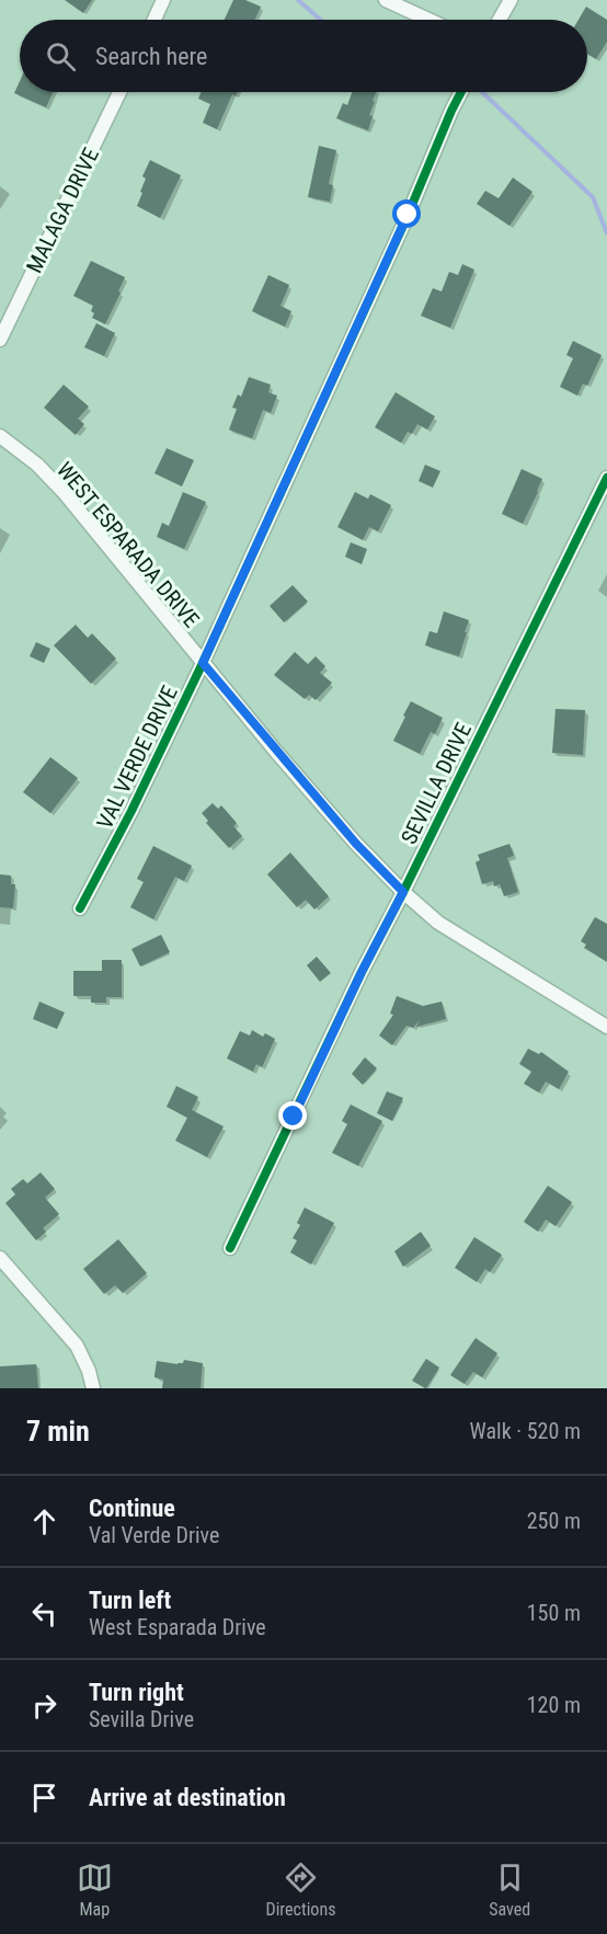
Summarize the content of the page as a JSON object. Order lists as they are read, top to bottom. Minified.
{"streets":{"street":["MALAGA DRIVE","WEST ESPARADA DRIVE","VAL VERDE DRIVE","SEVILLA DRIVE"]},"crossings":[["WEST ESPARADA DRIVE","VAL VERDE DRIVE"],["WEST ESPARADA DRIVE","SEVILLA DRIVE"]],"page":{"search":"Search here","heading":["7 min","Walk · 520 m"],"list":[["Continue","Val Verde Drive","250 m"],["Turn left","West Esparada Drive","150 m"],["Turn right","Sevilla Drive","120 m"],"Arrive at destination"],"nav":["Map","Directions","Saved"]}}
